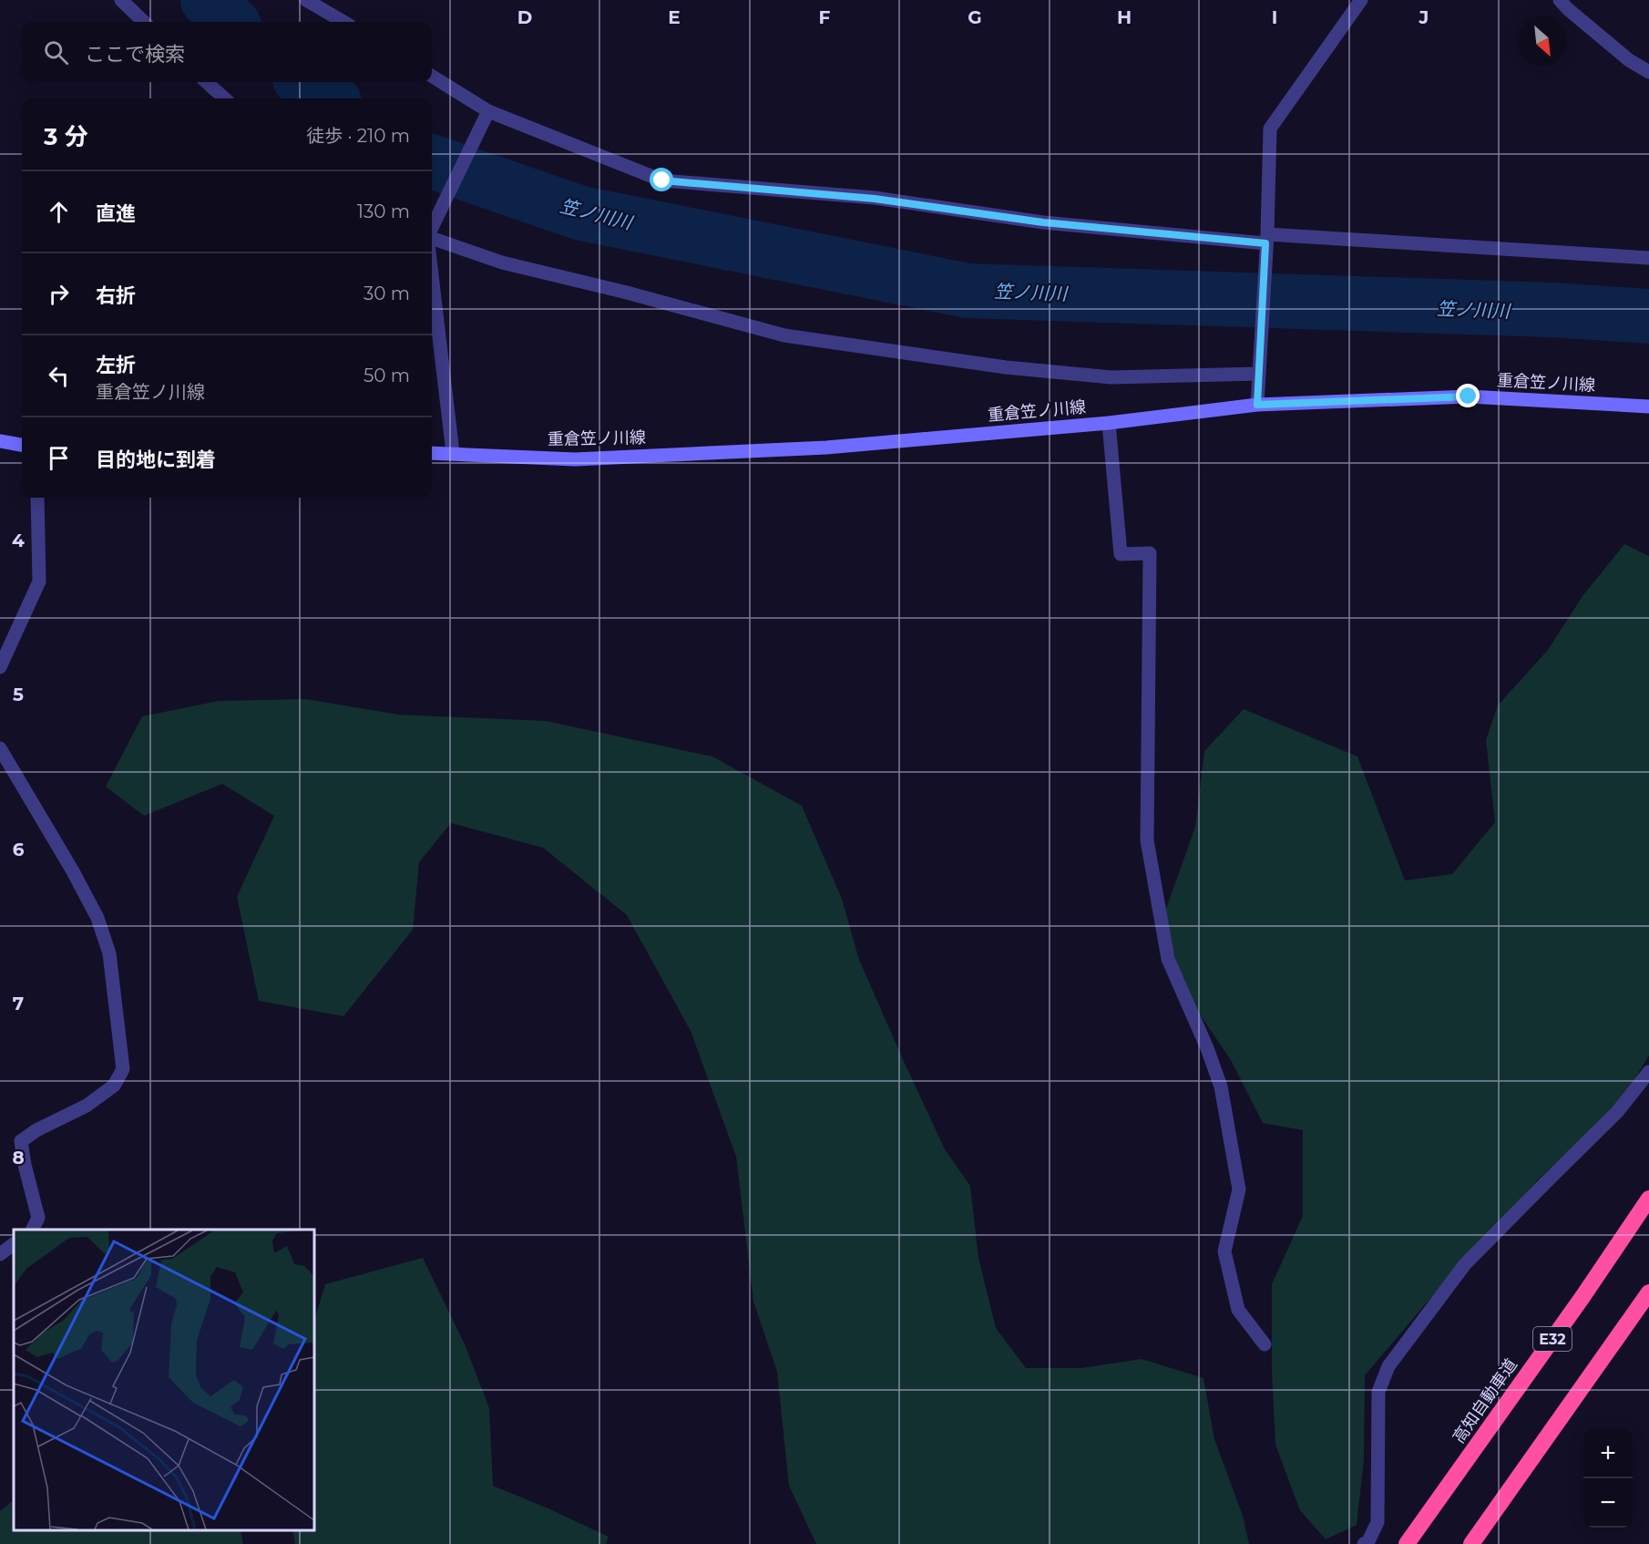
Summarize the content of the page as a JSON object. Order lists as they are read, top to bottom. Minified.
{"streets":{"highway":["E32","高知自動車道"],"main road":["重倉笠ノ川線"]},"water":["笠ノ川川"],"north":"bottom right","page":{"search":"ここで検索","heading":["3 分","徒歩 · 210 m"],"list":[["直進","130 m"],["右折","30 m"],["左折","重倉笠ノ川線","50 m"],"目的地に到着"],"map_buttons":["+","−"]},"grid":{"columns":["D","E","F","G","H","I","J"],"rows":["4","5","6","7","8"]}}
